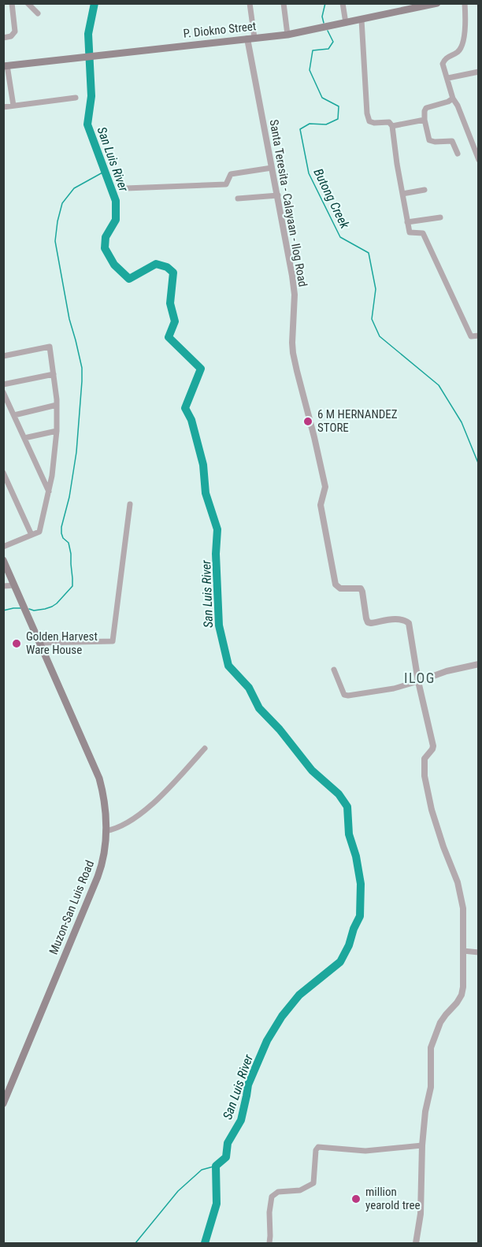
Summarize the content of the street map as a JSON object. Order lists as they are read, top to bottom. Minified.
{"streets":{"main road":["P. Diokno Street","Muzon-San Luis Road"],"street":["Santa Teresita - Calayaan - Ilog Road"]},"crossings":[["P. Diokno Street","Santa Teresita - Calayaan - Ilog Road"]],"districts":["ILOG"],"water":["San Luis River","Butong Creek"],"places":["6 M HERNANDEZ STORE","Golden Harvest Ware House","million yearold tree"]}
